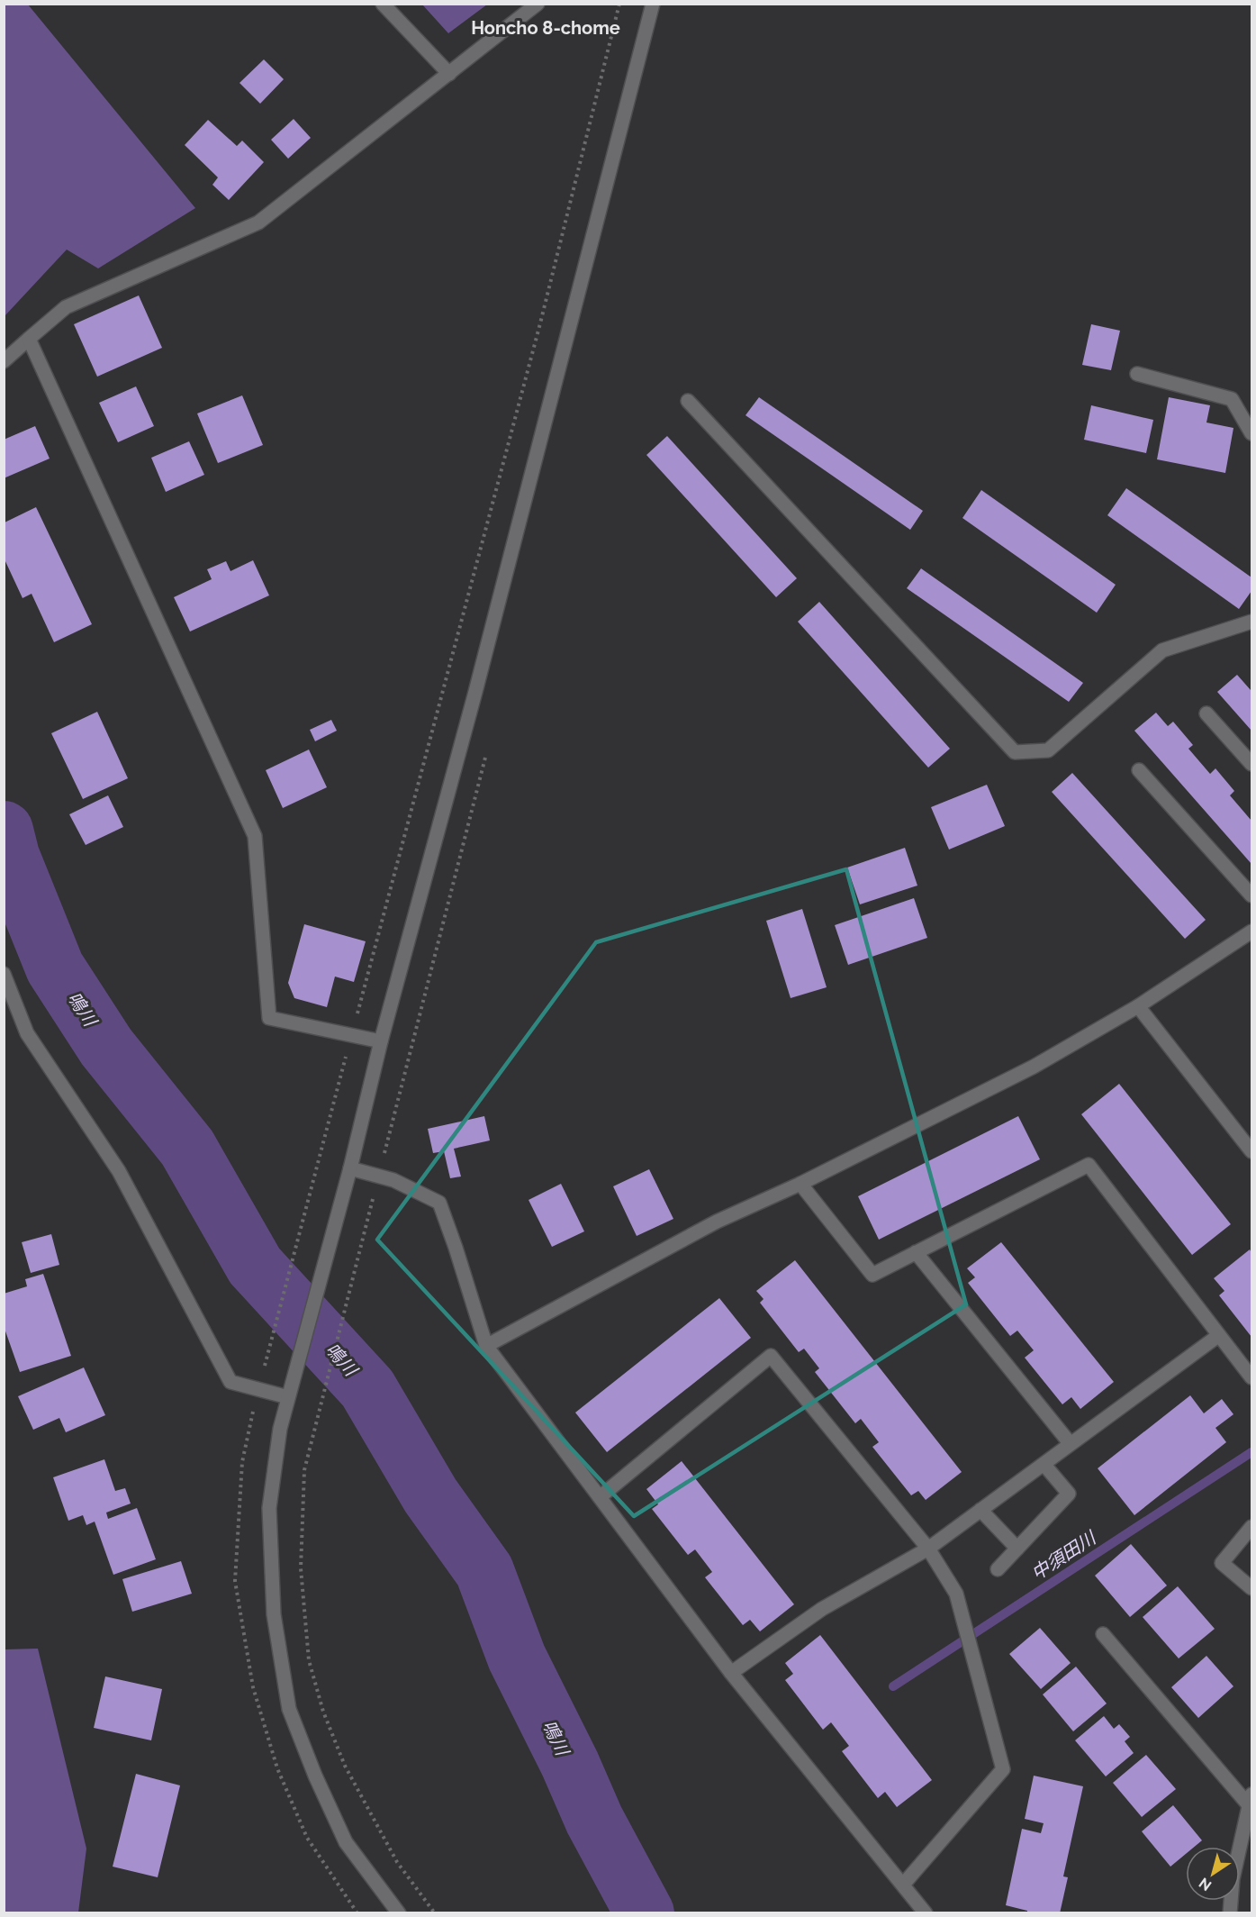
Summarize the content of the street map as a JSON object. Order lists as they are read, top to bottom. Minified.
{"districts":["Honcho 8-chome"],"water":["鳴川","中須田川"],"north":"bottom left"}
